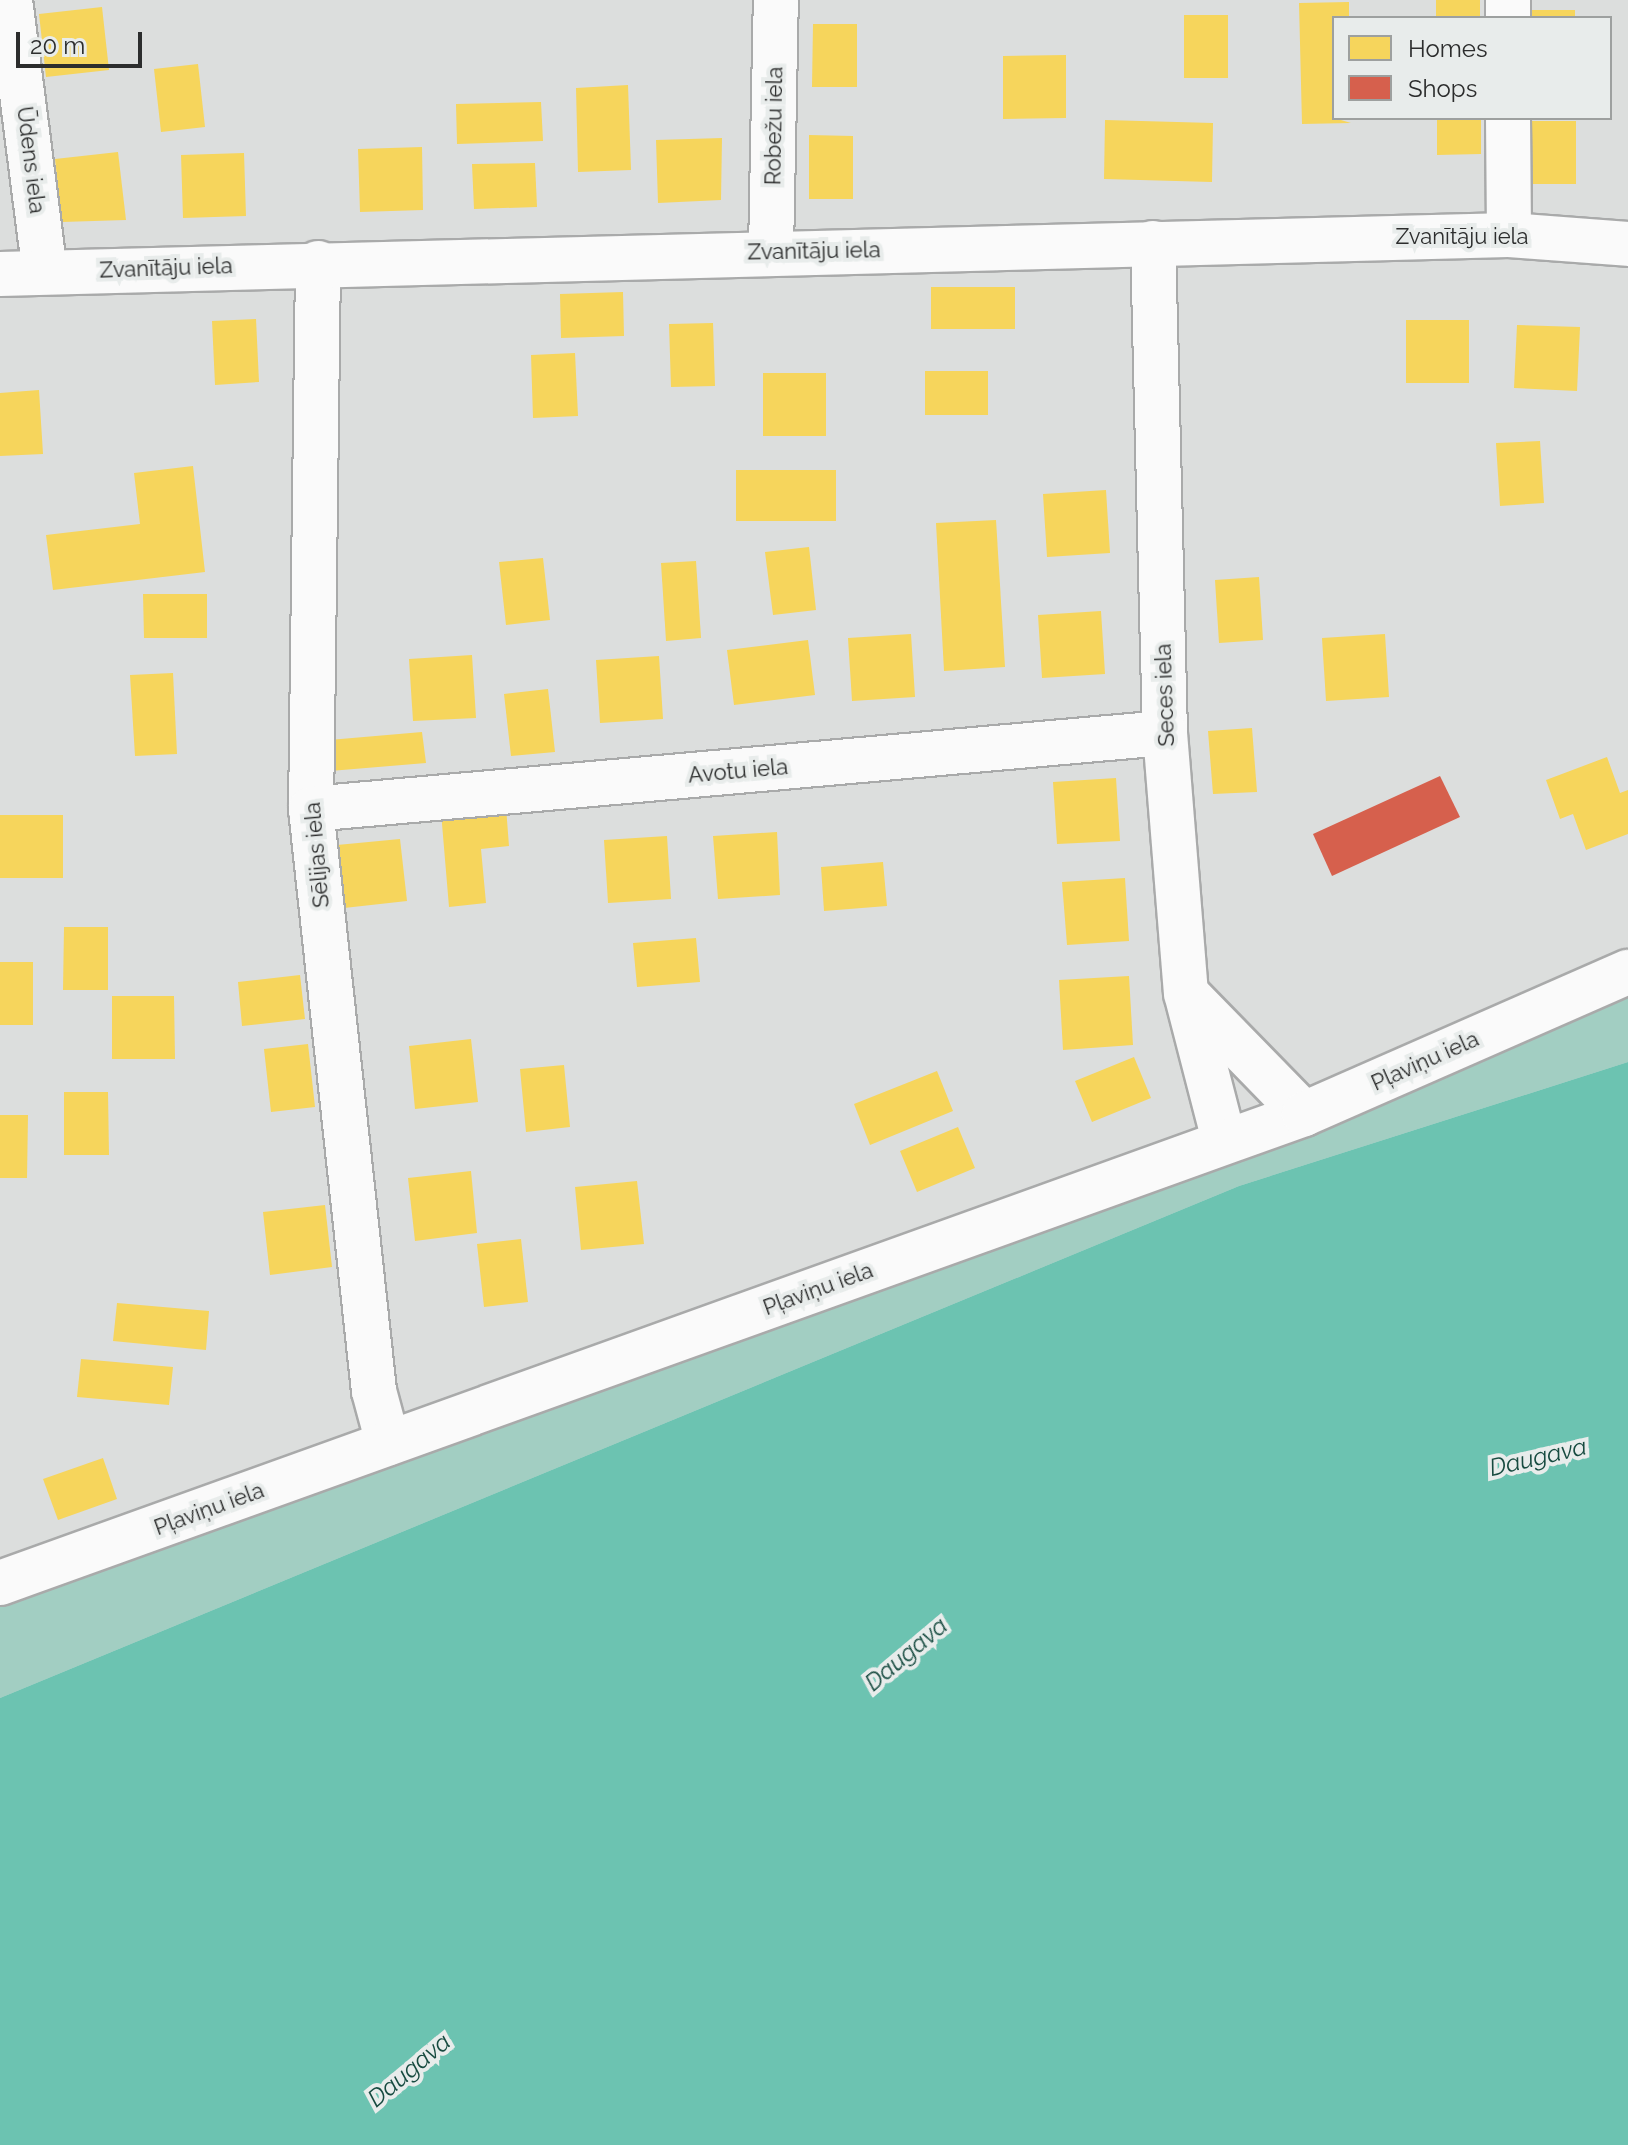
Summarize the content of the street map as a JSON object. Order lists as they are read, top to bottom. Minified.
{"streets":{"street":["Robežu iela","Ūdens iela","Zvanītāju iela","Seces iela","Avotu iela","Sēlijas iela","Pļaviņu iela"]},"crossings":[["Robežu iela","Zvanītāju iela"],["Ūdens iela","Zvanītāju iela"],["Zvanītāju iela","Seces iela"],["Zvanītāju iela","Sēlijas iela"],["Seces iela","Avotu iela"],["Seces iela","Pļaviņu iela"],["Avotu iela","Sēlijas iela"],["Sēlijas iela","Pļaviņu iela"]],"water":["Daugava"],"legend":["Homes","Shops"],"scale_bar":"20 m"}
